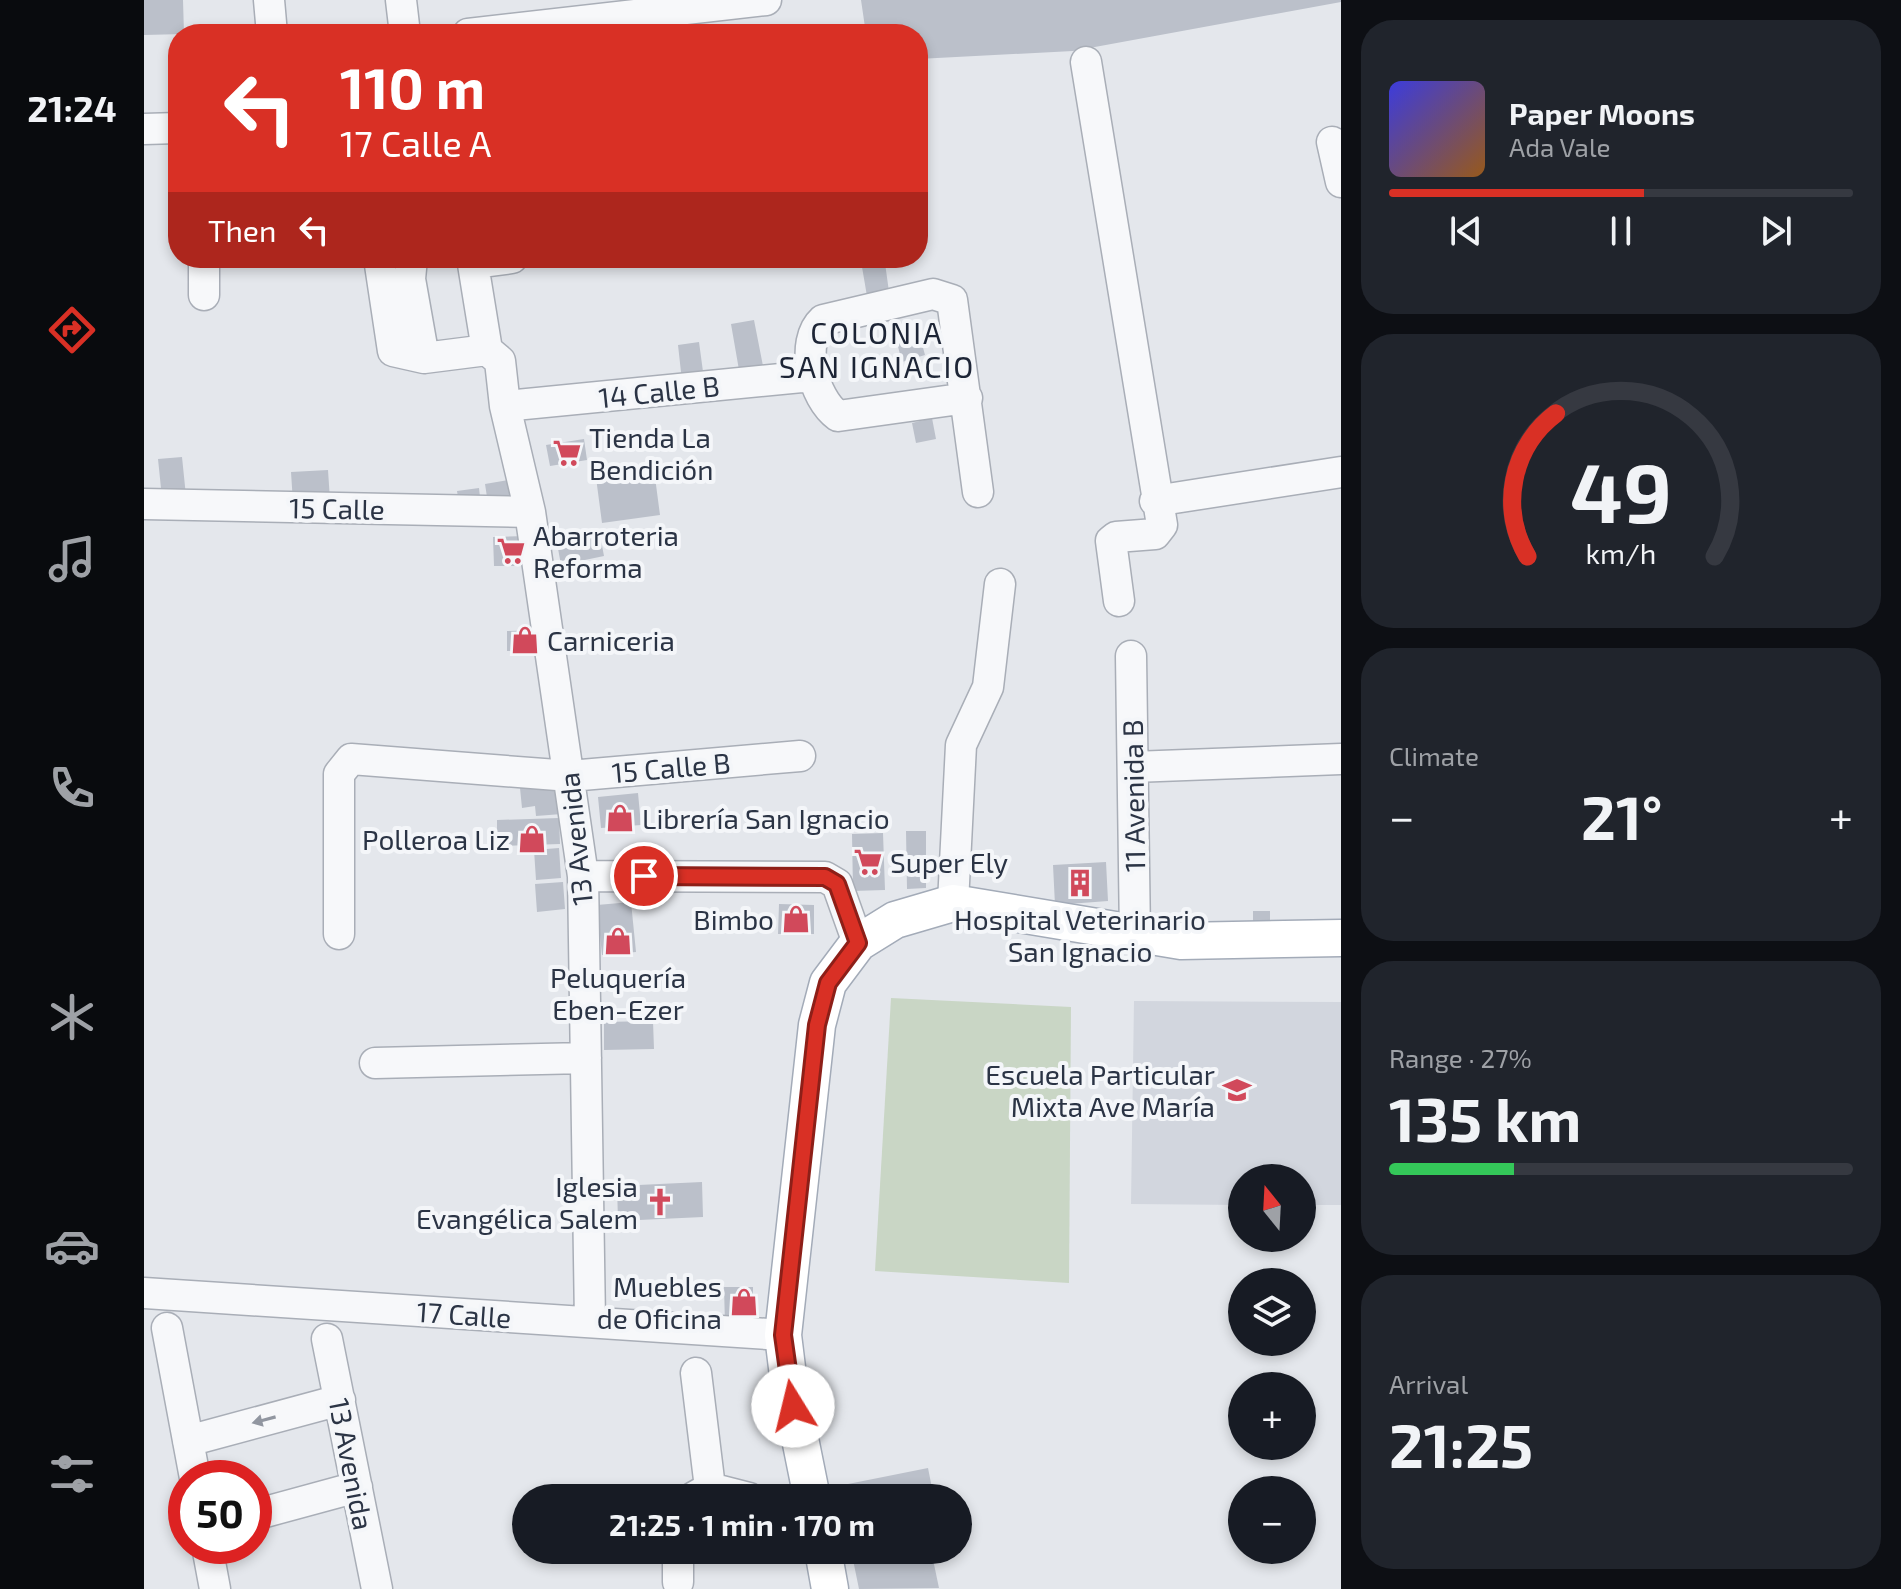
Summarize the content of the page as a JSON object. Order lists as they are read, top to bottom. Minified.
{"streets":{"street":["14 Calle B","15 Calle","15 Calle B","11 Avenida B","13 Avenida","17 Calle"]},"crossings":[["14 Calle B","13 Avenida"],["15 Calle","13 Avenida"],["15 Calle B","13 Avenida"],["13 Avenida","17 Calle"]],"districts":["COLONIA SAN IGNACIO"],"places":{"supermarket":["Tienda La Bendición","Abarroteria Reforma","Super Ely"],"shop":["Carniceria","Librería San Ignacio","Polleroa Liz","Bimbo","Peluquería Eben-Ezer","Muebles de Oficina"],"building":["Hospital Veterinario San Ignacio"],"school or university":["Escuela Particular Mixta Ave María"],"church":["Iglesia Evangélica Salem"]},"north":"top","page":{"tabs":"21:24","turn":["110 m","17 Calle A"],"song":["Paper Moons","Ada Vale"],"then":"Then","tile":["Climate",["Range · 27%","135 km"],["Arrival","21:25"]],"heat":["−","21°","+"],"map_buttons":["+","−"],"limit":"50","trip":"21:25 · 1 min · 170 m","gauge":["49","km/h"]}}
